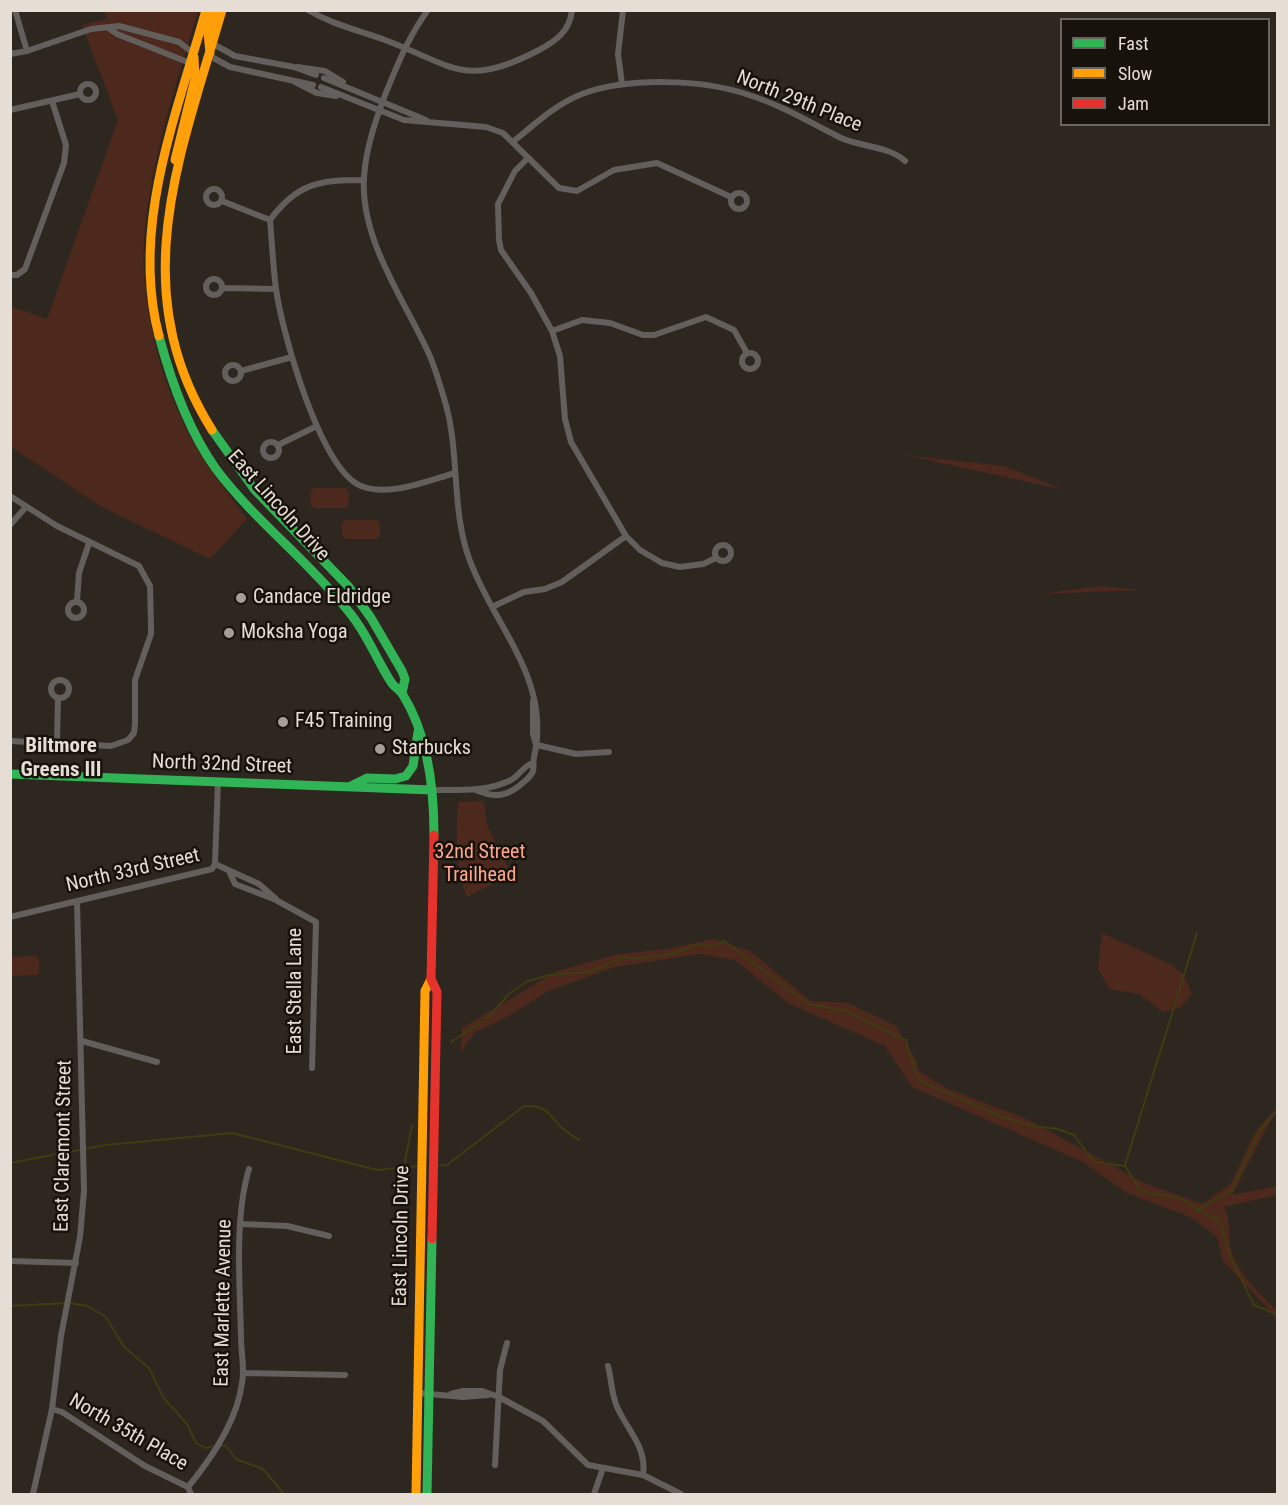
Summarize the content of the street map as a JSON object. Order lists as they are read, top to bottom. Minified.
{"streets":{"main road":["East Lincoln Drive","North 32nd Street"],"street":["North 29th Place","North 33rd Street","East Stella Lane","East Claremont Street","East Marlette Avenue","North 35th Place"]},"crossings":[["East Lincoln Drive","North 32nd Street"],["North 32nd Street","North 33rd Street"],["North 33rd Street","East Stella Lane"],["North 33rd Street","East Claremont Street"],["East Claremont Street","North 35th Place"],["East Marlette Avenue","North 35th Place"]],"districts":["Biltmore Greens III"],"parks":["32nd Street Trailhead"],"places":["Candace Eldridge","Moksha Yoga","F45 Training","Starbucks"],"legend":["Fast","Slow","Jam"]}
